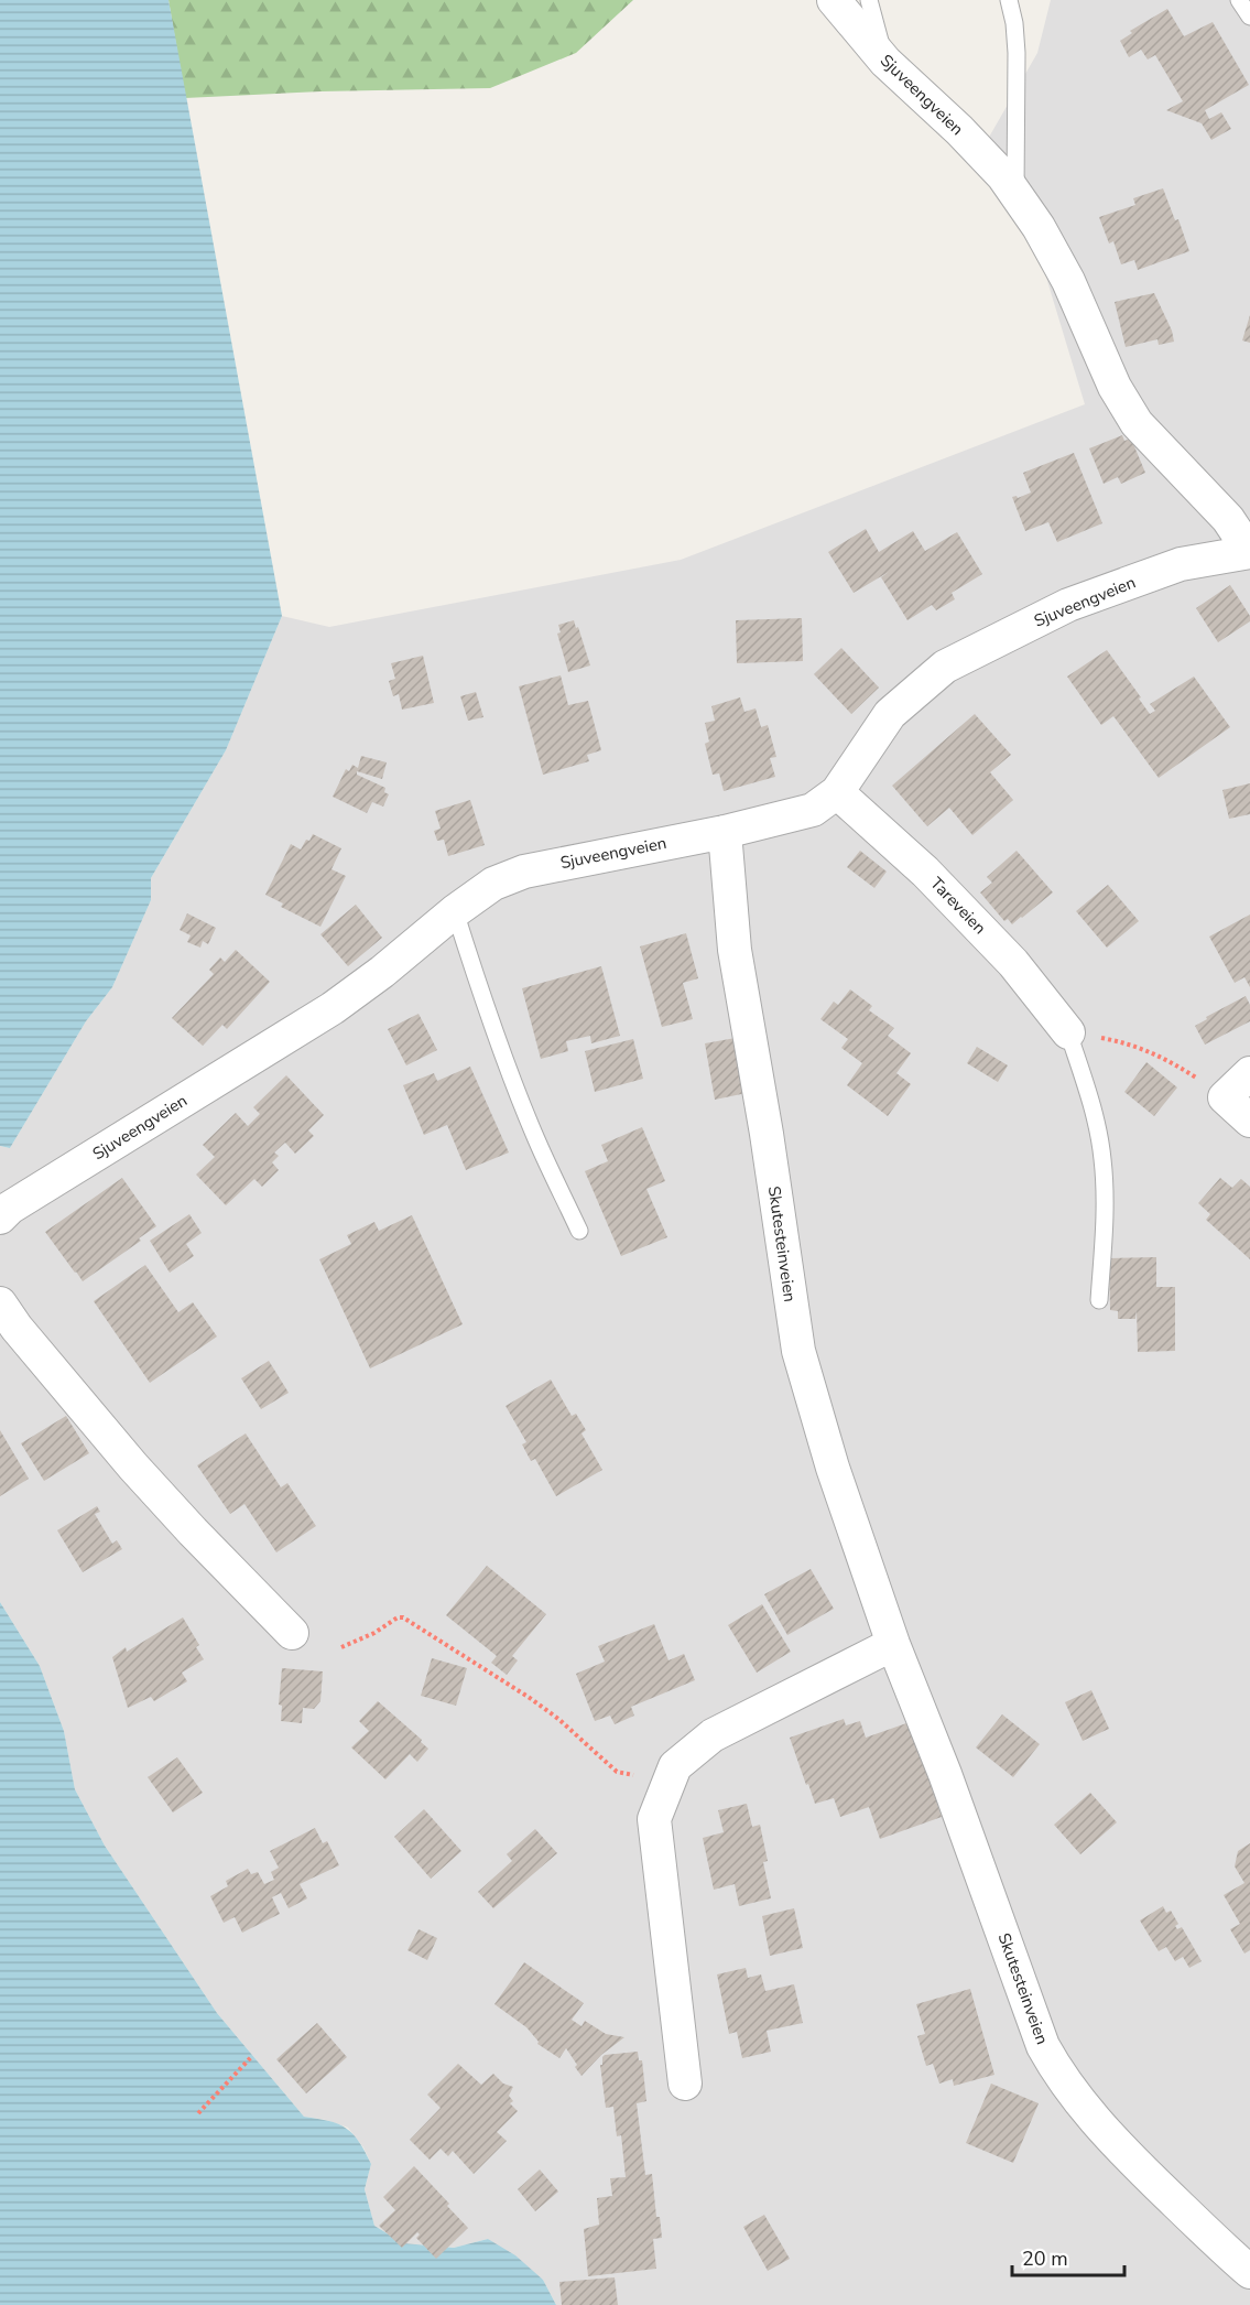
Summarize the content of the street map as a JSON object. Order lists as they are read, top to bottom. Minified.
{"streets":{"street":["Sjuveengveien","Tareveien","Skutesteinveien"]},"crossings":[["Sjuveengveien","Tareveien"],["Sjuveengveien","Skutesteinveien"]],"scale_bar":"20 m"}
